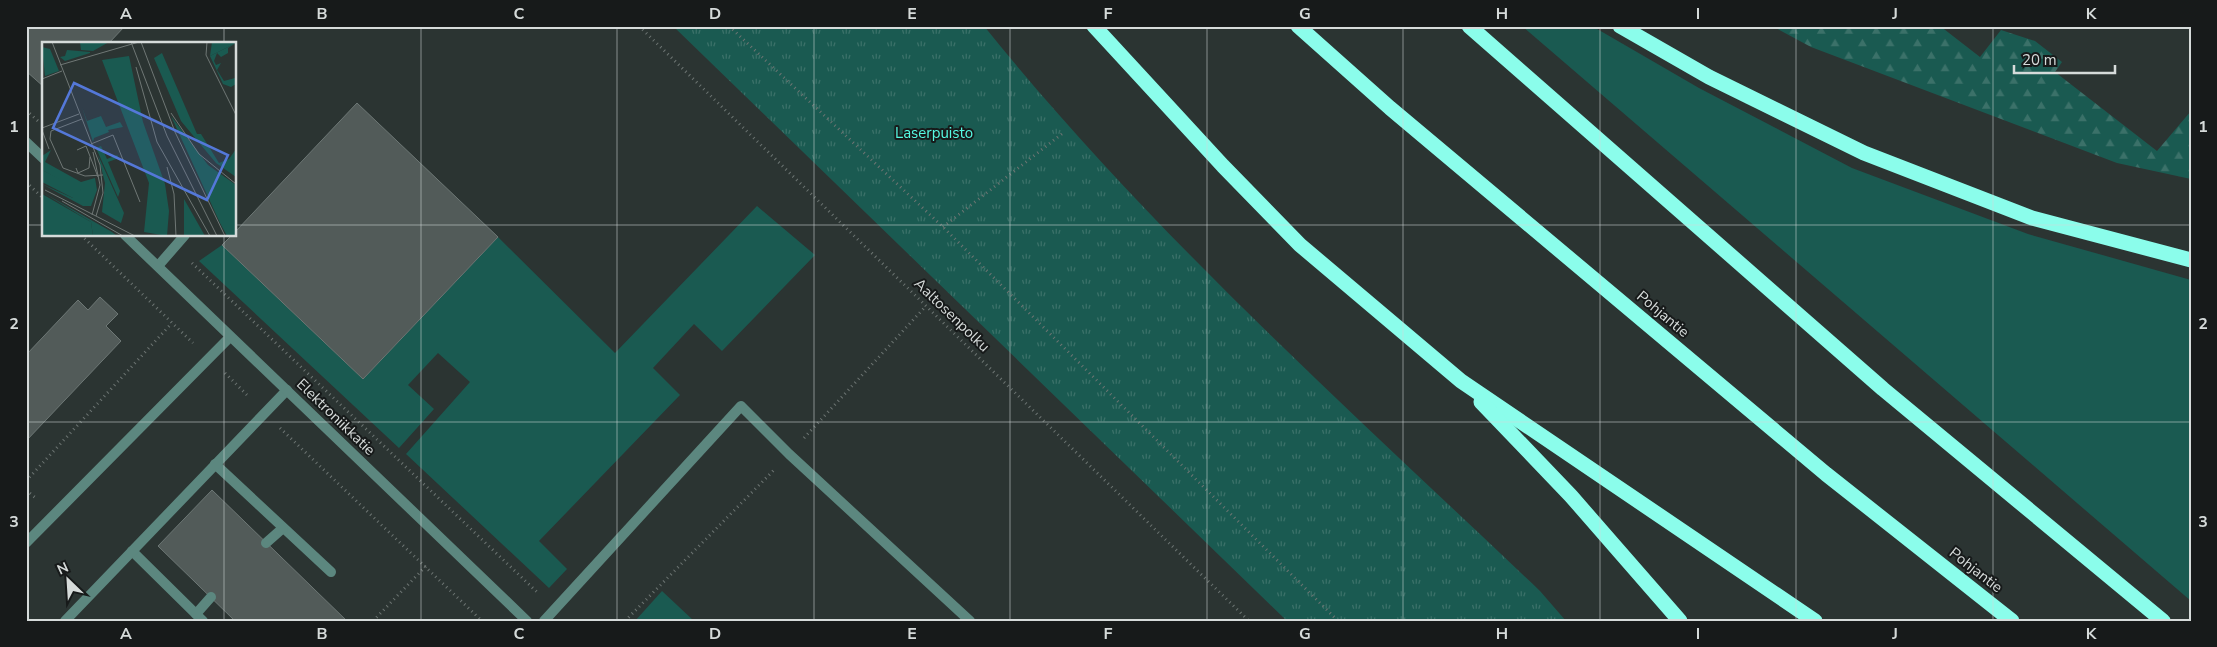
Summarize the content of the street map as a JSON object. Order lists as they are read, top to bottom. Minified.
{"streets":{"highway":["Pohjantie"],"street":["Elektroniikkatie"],"path":["Aaltosenpolku"]},"parks":["Laserpuisto"],"scale_bar":"20 m","north":"top left","grid":{"columns":["A","B","C","D","E","F","G","H","I","J","K"],"rows":["1","2","3"]}}
